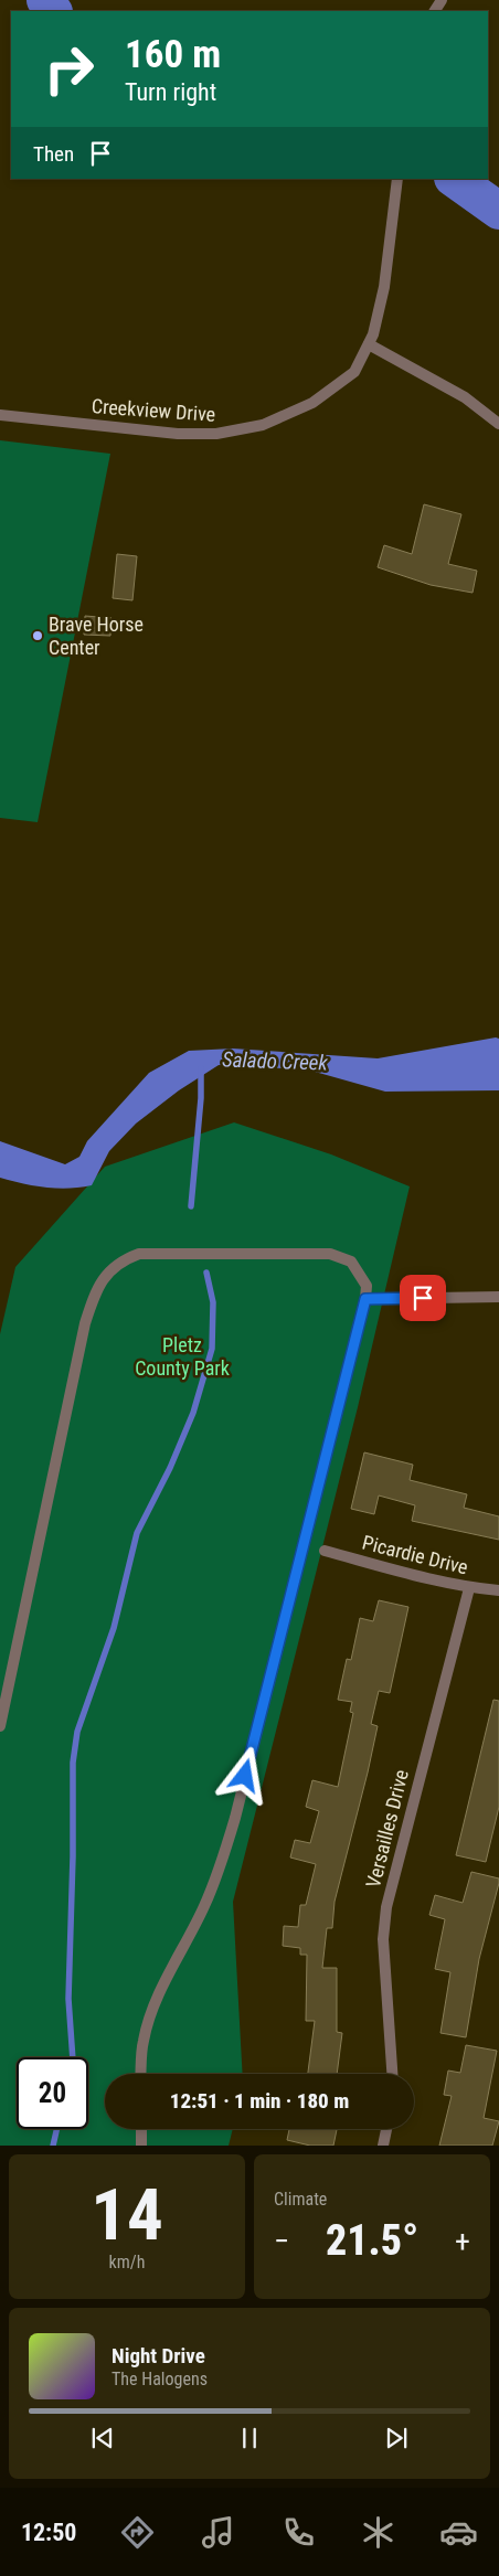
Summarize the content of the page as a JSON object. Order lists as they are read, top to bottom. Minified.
{"streets":{"street":["Creekview Drive","Picardie Drive","Versailles Drive"]},"crossings":[["Picardie Drive","Versailles Drive"]],"water":["Salado Creek"],"parks":["Pletz County Park"],"places":["Brave Horse Center"],"page":{"turn":["160 m","Turn right"],"then":"Then","limit":"20","trip":"12:51 · 1 min · 180 m","tile":[["14","km/h"],"Climate"],"heat":["−","21.5°","+"],"song":["Night Drive","The Halogens"],"tabs":"12:50"}}
